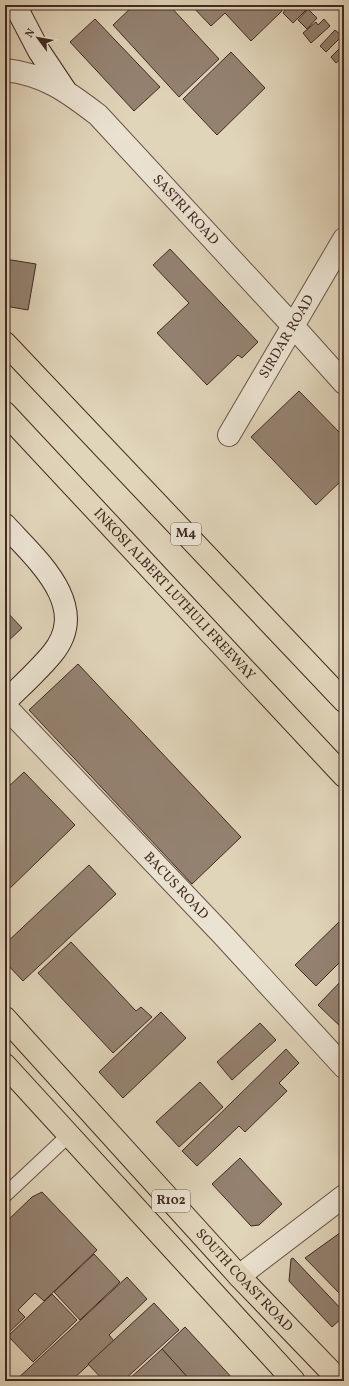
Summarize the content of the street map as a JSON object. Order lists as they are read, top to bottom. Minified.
{"streets":{"highway":["M4","INKOSI ALBERT LUTHULI FREEWAY","R102","SOUTH COAST ROAD"],"street":["SASTRI ROAD","SIRDAR ROAD","BACUS ROAD"]},"crossings":[["SASTRI ROAD","SIRDAR ROAD"]],"north":"top left"}
